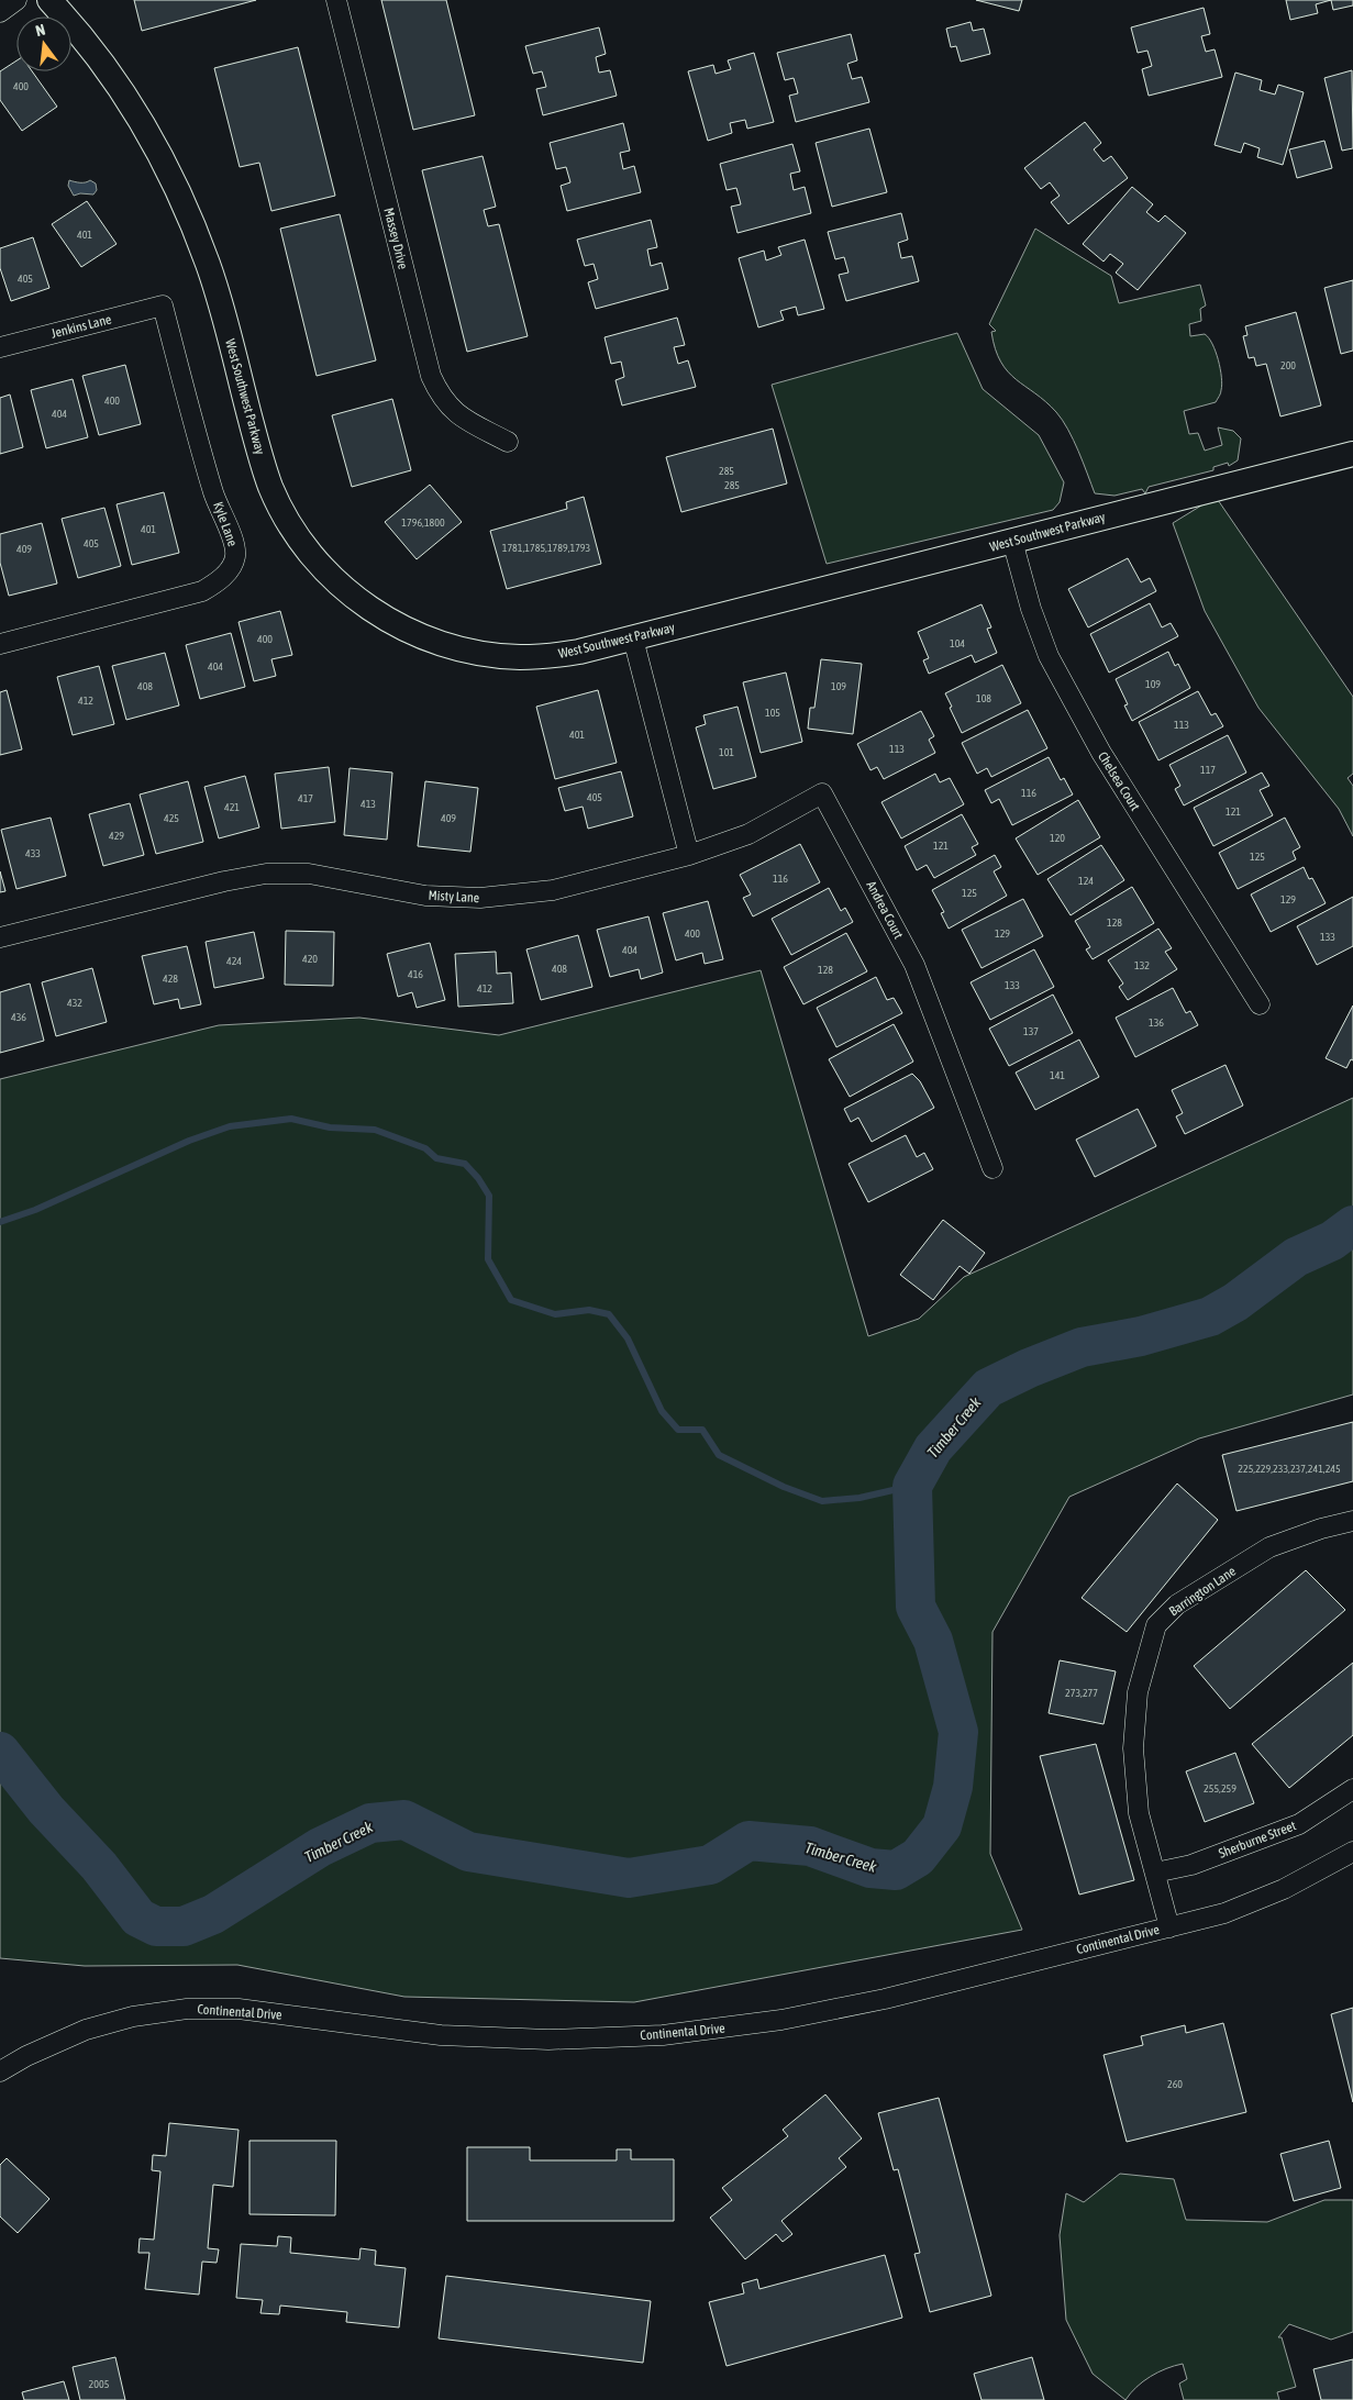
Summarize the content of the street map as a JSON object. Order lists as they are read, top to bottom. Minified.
{"streets":{"street":["Massey Drive","Jenkins Lane","West Southwest Parkway","Kyle Lane","Chelsea Court","Misty Lane","Andrea Court","Barrington Lane","Sherburne Street","Continental Drive"]},"crossings":[["Jenkins Lane","Kyle Lane"],["West Southwest Parkway","Chelsea Court"],["Misty Lane","Andrea Court"],["Barrington Lane","Sherburne Street"],["Barrington Lane","Continental Drive"]],"water":["Timber Creek"],"house_numbers":["400","401","405","200","400","404","285","285","1796,1800","401","405","1781,1785,1789,1793","409","400","104","404","109","408","109","108","412","105","113","401","113","101","117","116","405","417","413","421","121","425","409","429","120","121","433","125","116","124","125","129","128","400","129","133","404","420","424","132","408","128","416","428","133","412","432","436","136","137","141","225,229,233,237,241,245","273,277","255,259","260","2005"],"north":"top"}
